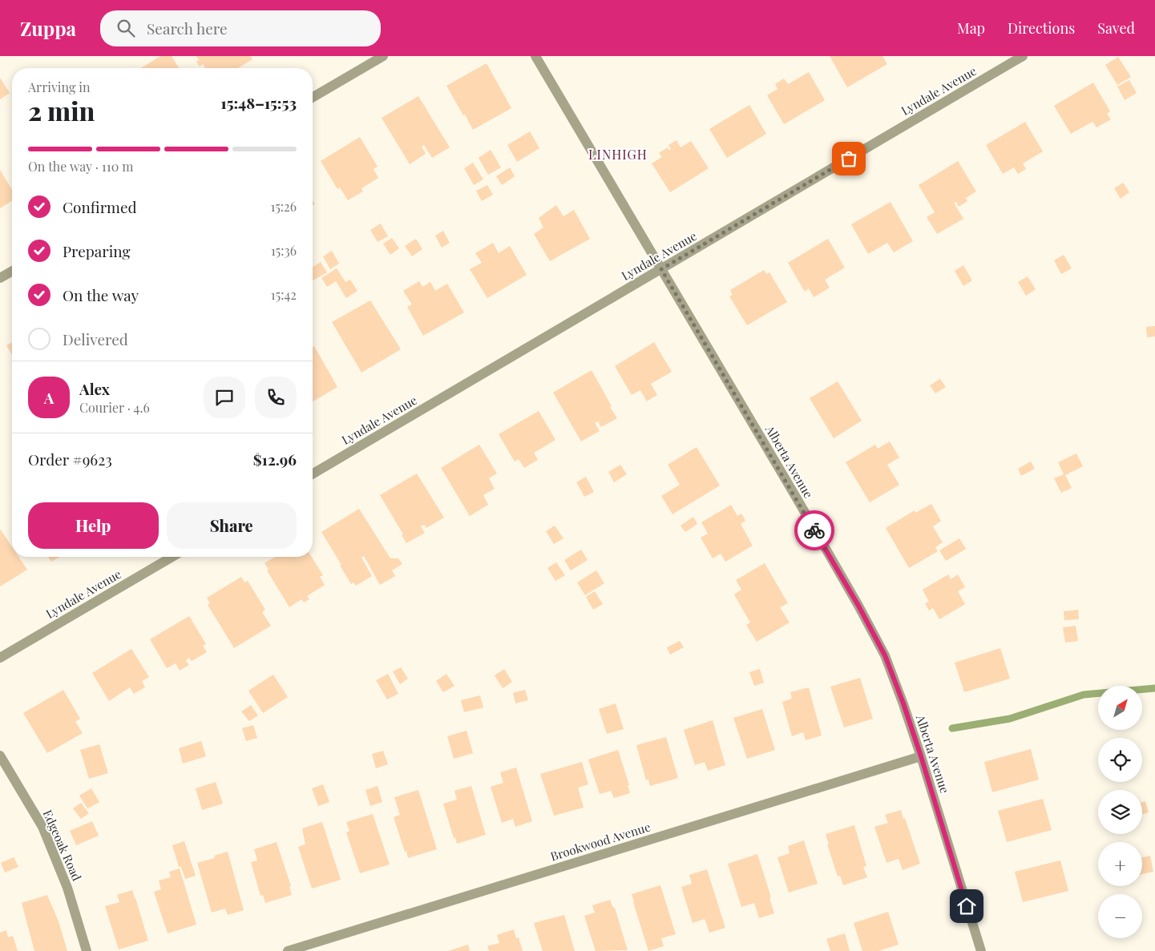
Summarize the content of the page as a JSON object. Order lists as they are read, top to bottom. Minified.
{"streets":{"street":["Lyndale Avenue","Alberta Avenue","Brookwood Avenue","Edgeoak Road"]},"crossings":[["Lyndale Avenue","Alberta Avenue"],["Alberta Avenue","Brookwood Avenue"]],"districts":["LINHIGH"],"north":"top right","page":{"header":"Zuppa","search":"Search here","nav":["Map","Directions","Saved"],"heading":["2 min","Arriving in","15:48–15:53"],"panel":["Alex","Courier · 4.6","Order #9623","$12.96"],"bar":"On the way · 110 m","list":[["Confirmed","15:26"],["Preparing","15:36"],["On the way","15:42"],"Delivered"],"round":"A","buttons":["Help","Share"],"map_buttons":["+","−"]}}
